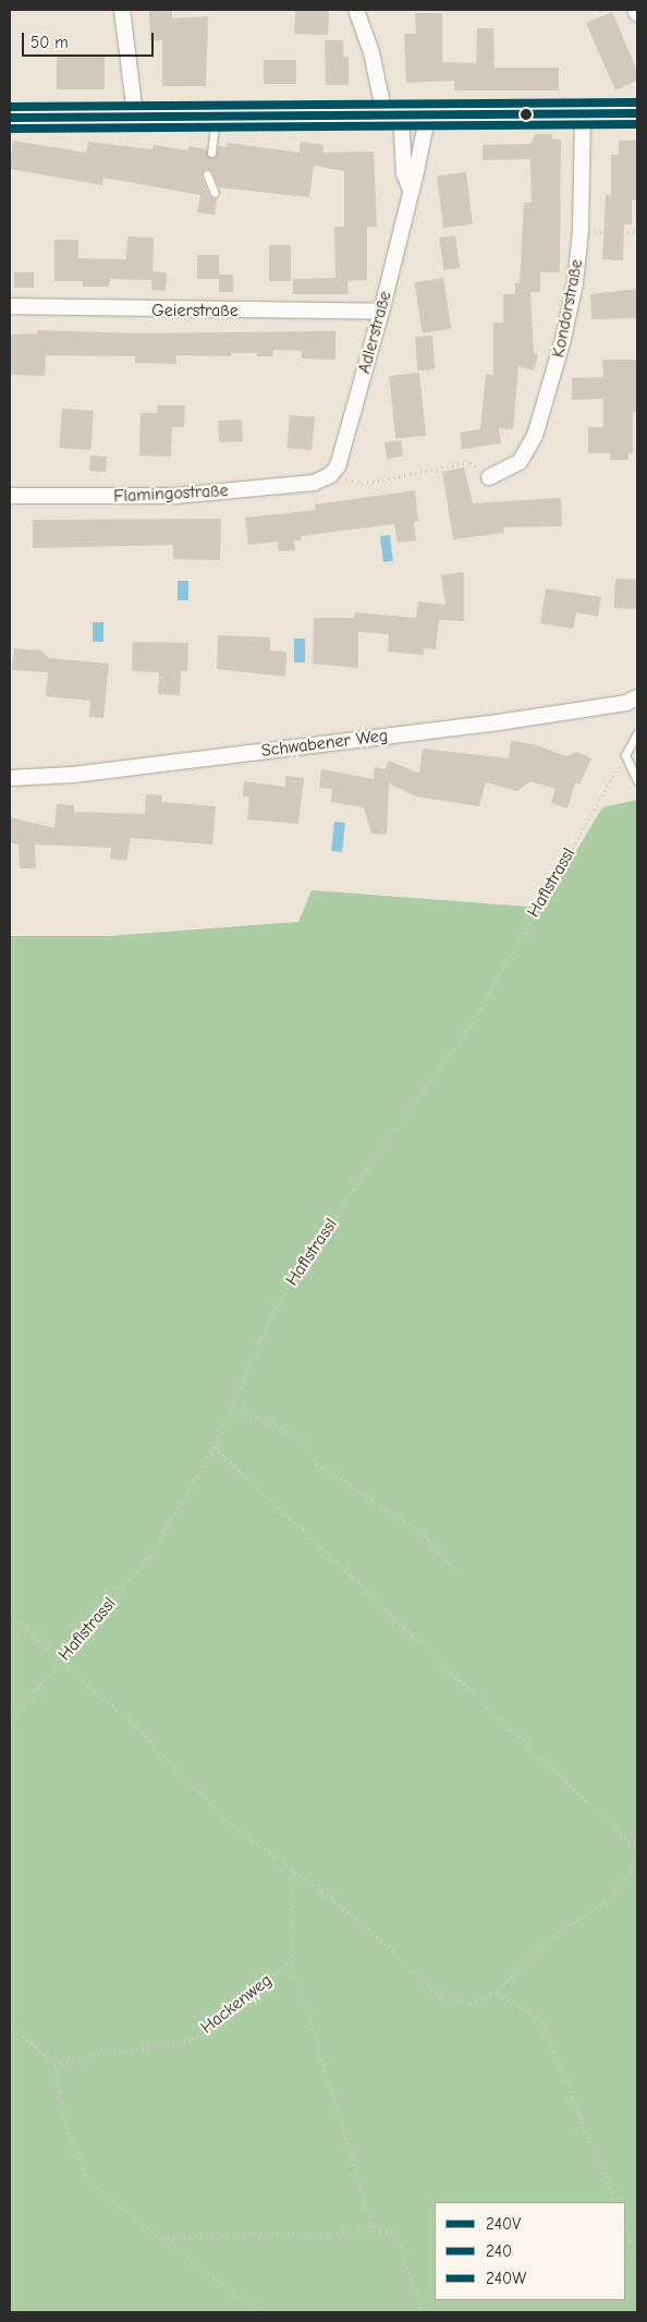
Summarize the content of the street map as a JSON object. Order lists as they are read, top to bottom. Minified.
{"streets":{"street":["Kondorstraße","Geierstraße","Adlerstraße","Flamingostraße","Schwabener Weg"],"path":["Haflstrassl","Hackenweg"]},"crossings":[["Geierstraße","Adlerstraße"],["Adlerstraße","Flamingostraße"]],"lines":["transit line 240W","transit line 240V","transit line 240"],"legend":["240V","240","240W"],"scale_bar":"50 m"}
